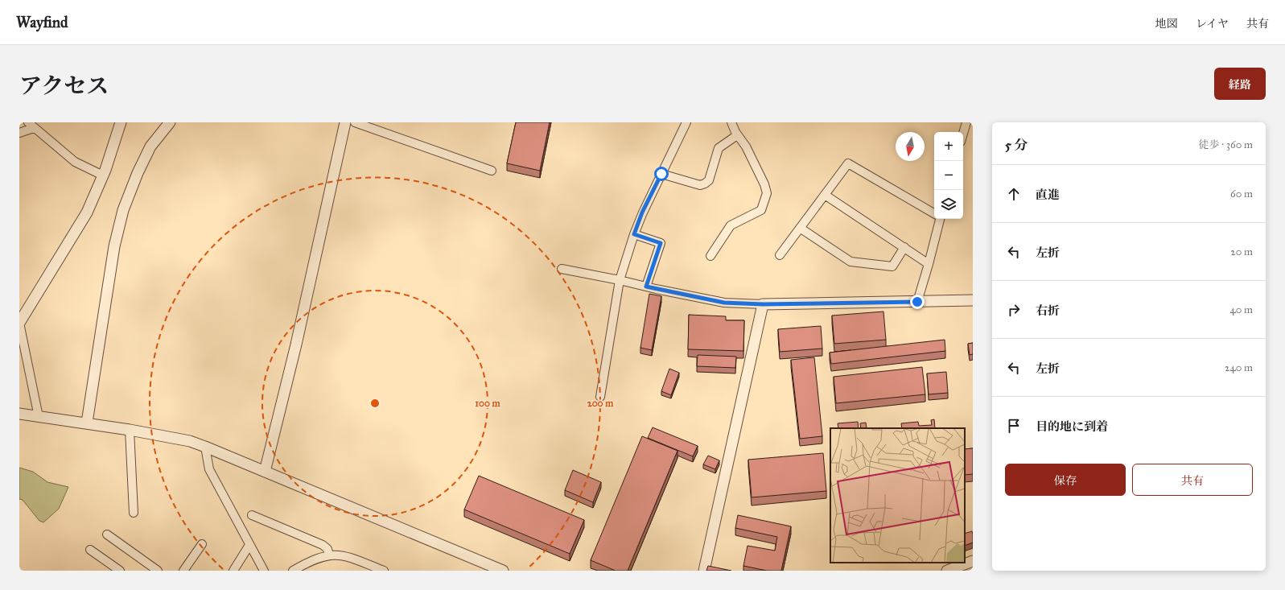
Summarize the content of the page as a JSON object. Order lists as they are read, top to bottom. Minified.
{"north":"bottom","page":{"header":"Wayfind","nav":["地図","レイヤ","共有"],"title":"アクセス","buttons":["経路",["保存","共有"]],"heading":["5 分","徒歩 · 360 m"],"map_buttons":["+","−"],"list":[["直進","60 m"],["左折","20 m"],["右折","40 m"],["左折","240 m"],"目的地に到着"]},"rings":["100 m","200 m"]}
